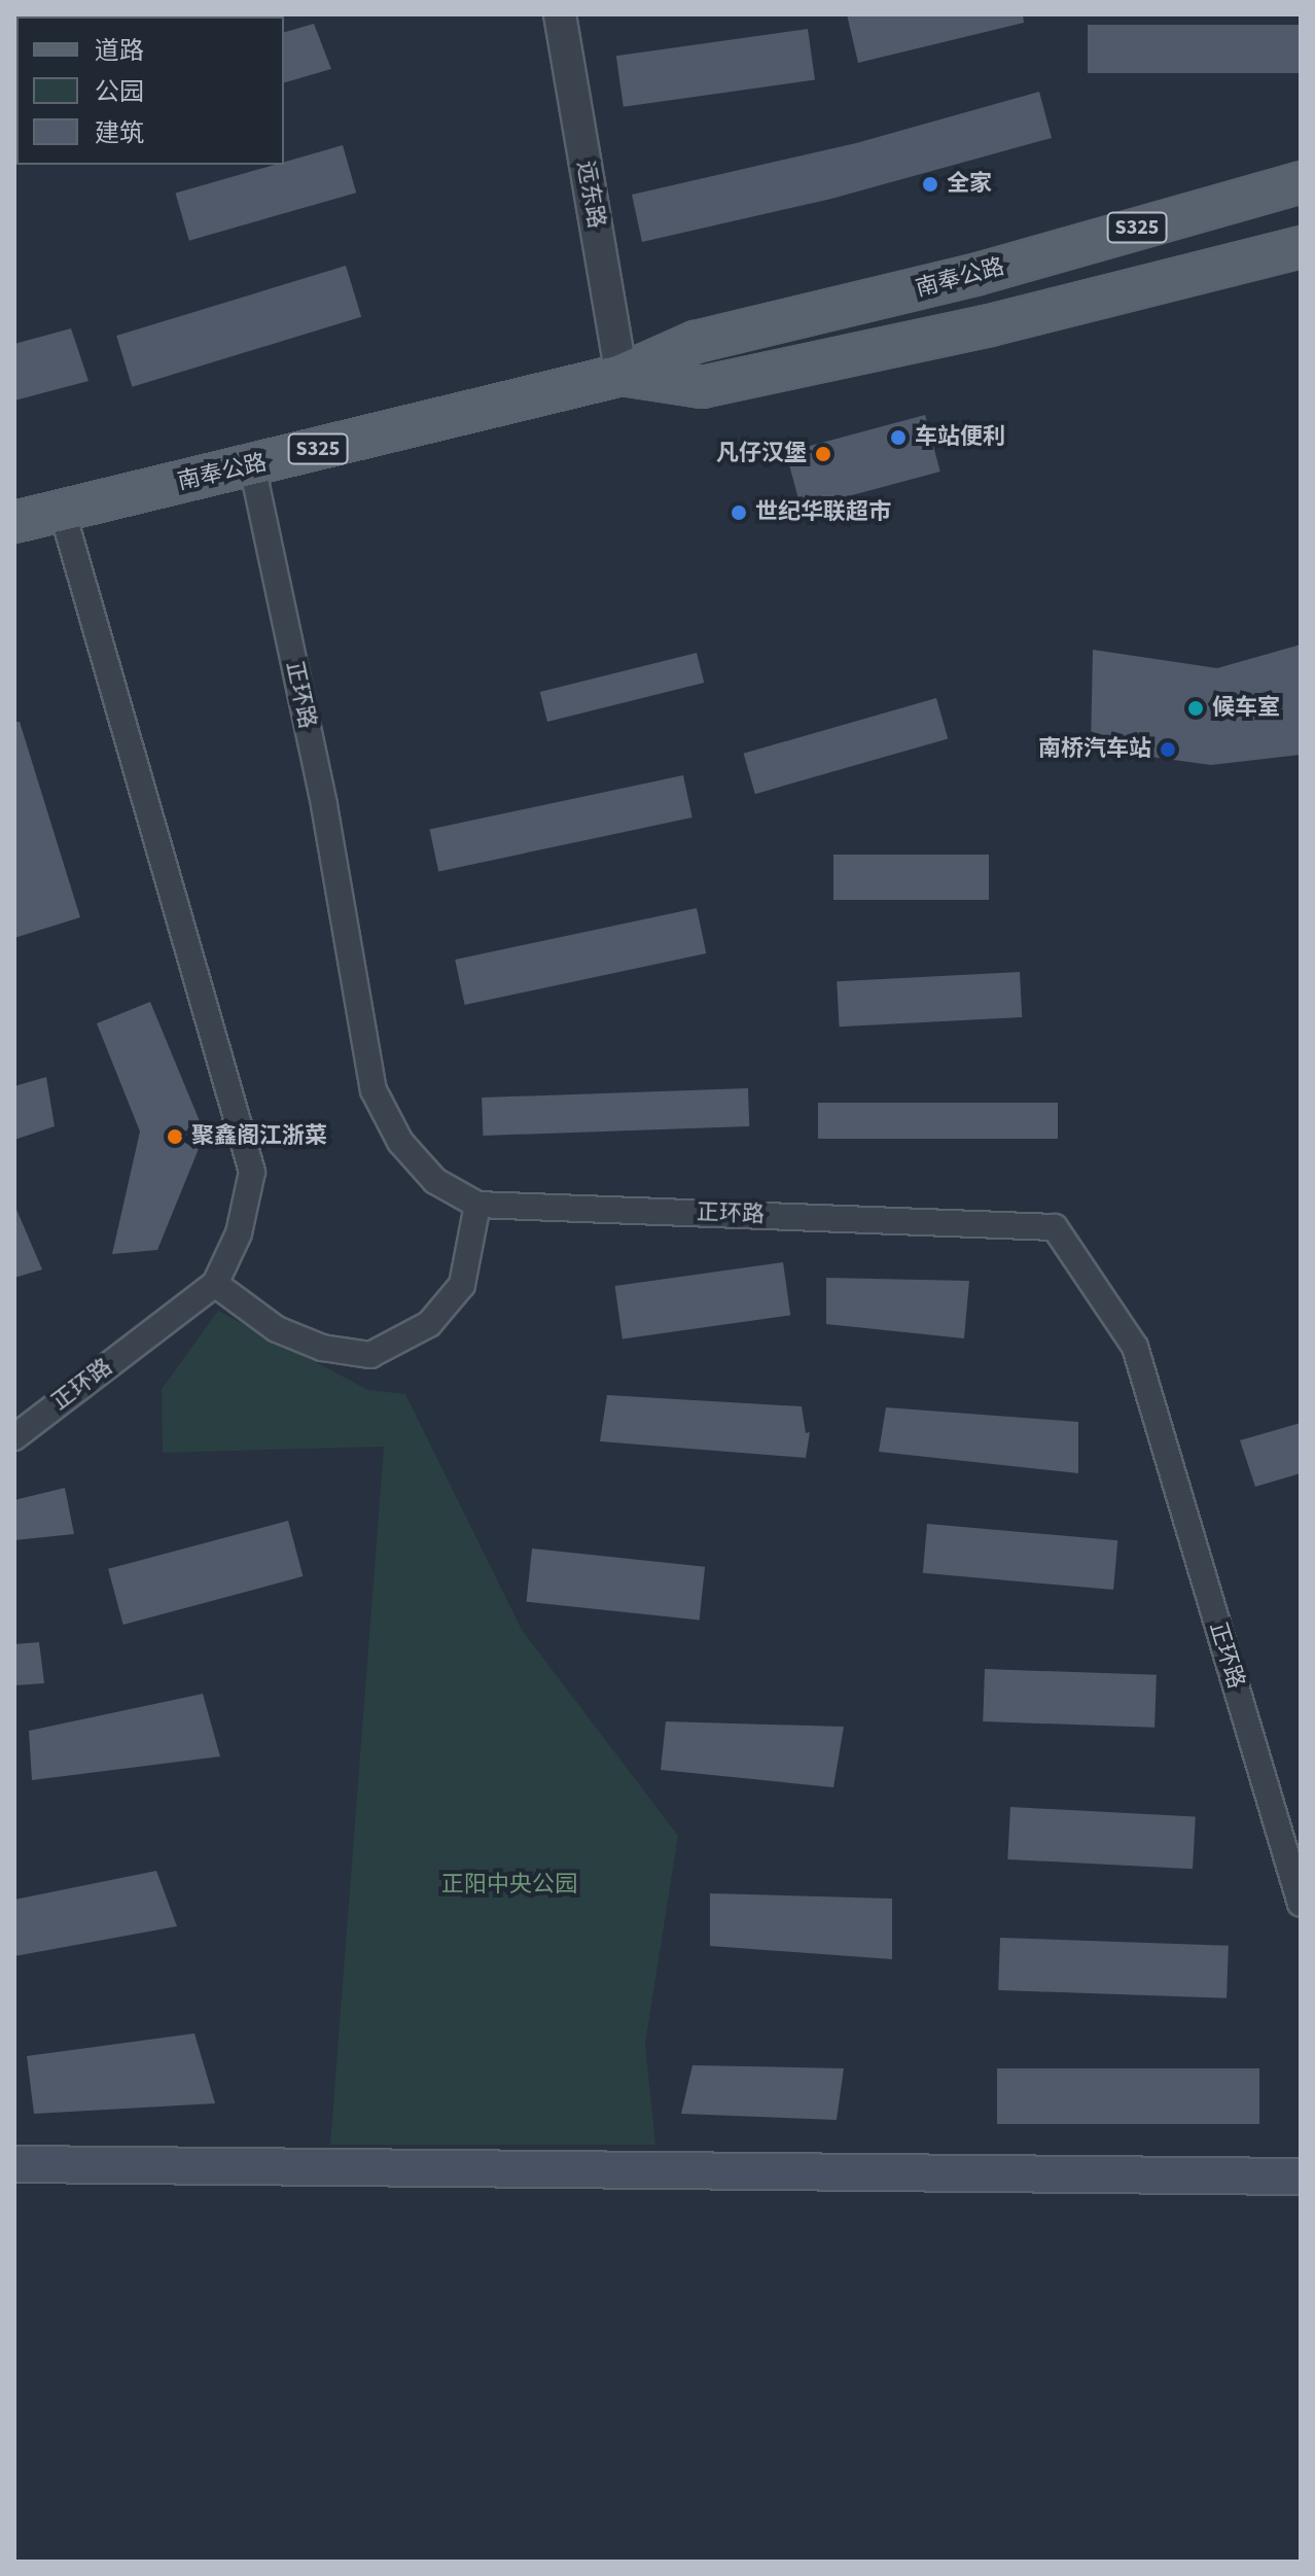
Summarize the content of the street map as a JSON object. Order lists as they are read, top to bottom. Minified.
{"streets":{"main road":["S325","南奉公路"],"street":["远东路","正环路"]},"crossings":[["远东路","南奉公路"],["南奉公路","正环路"]],"parks":["正阳中央公园"],"places":["全家","车站便利","凡仔汉堡","世纪华联超市","候车室","南桥汽车站","聚鑫阁江浙菜"],"legend":["道路","公园","建筑"]}
